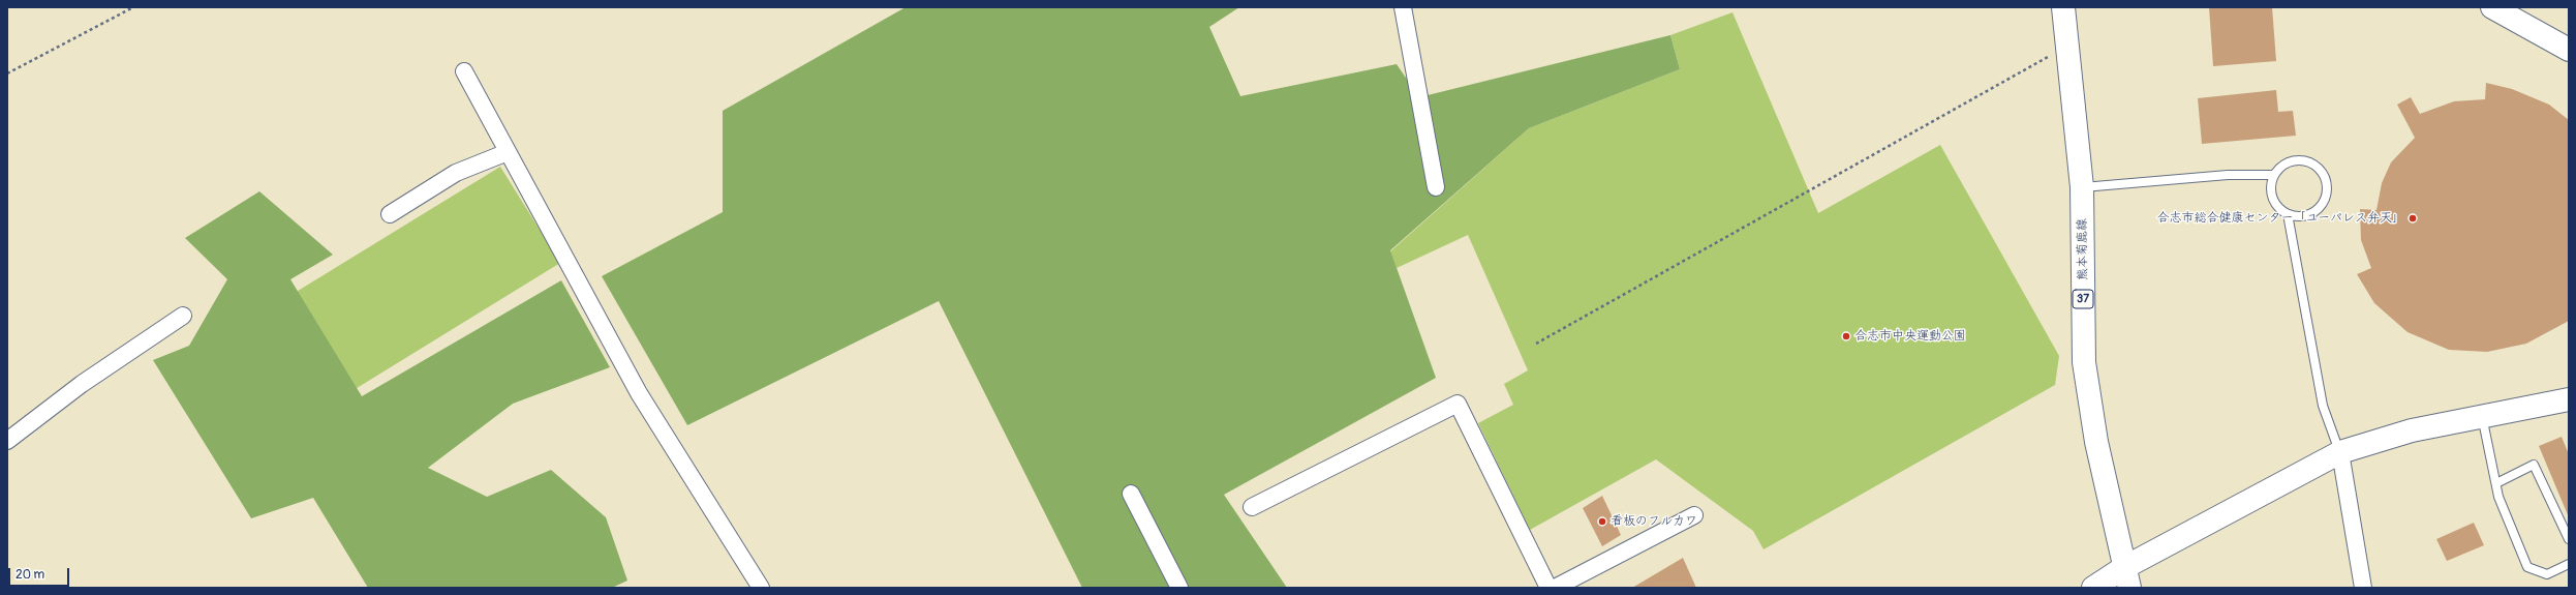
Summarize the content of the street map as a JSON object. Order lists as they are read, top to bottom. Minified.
{"streets":{"street":["熊本菊鹿線","37"]},"places":["合志市総合健康センター「ユーパレス弁天」","合志市中央運動公園","看板のフルカワ"],"scale_bar":"20 m"}
